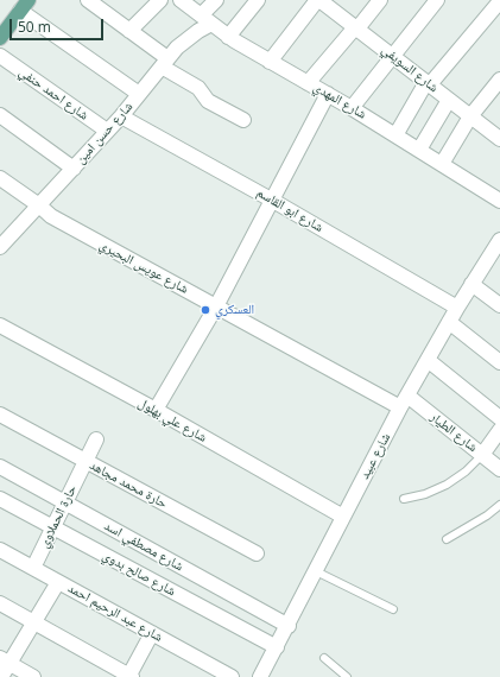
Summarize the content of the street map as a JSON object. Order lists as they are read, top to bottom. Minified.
{"streets":{"street":["شارع السويفي","شارع احمد حنفي","شارع المهدي","شارع حسن امين","شارع ابو القاسم","شارع عويس البحيري","شارع علي بهلول","شارع الطيار","شارع عبيد","حارة محمد مجاهد","حارة الحملاوي","شارع مصطفي اسد","شارع صالح بدوي","شارع عبد الرحيم احمد"]},"crossings":[["شارع احمد حنفي","شارع حسن امين"],["شارع المهدي","شارع حسن امين"],["شارع حسن امين","شارع ابو القاسم"],["شارع حسن امين","شارع عويس البحيري"],["شارع ابو القاسم","شارع عبيد"],["شارع عويس البحيري","شارع الطيار"],["شارع عويس البحيري","شارع عبيد"],["شارع علي بهلول","شارع عبيد"],["شارع الطيار","شارع عبيد"],["شارع عبيد","شارع مصطفي اسد"],["شارع عبيد","شارع صالح بدوي"],["حارة محمد مجاهد","حارة الحملاوي"],["حارة الحملاوي","شارع مصطفي اسد"],["حارة الحملاوي","شارع صالح بدوي"],["حارة الحملاوي","شارع عبد الرحيم احمد"]],"places":["العسكري"],"scale_bar":"50 m"}
